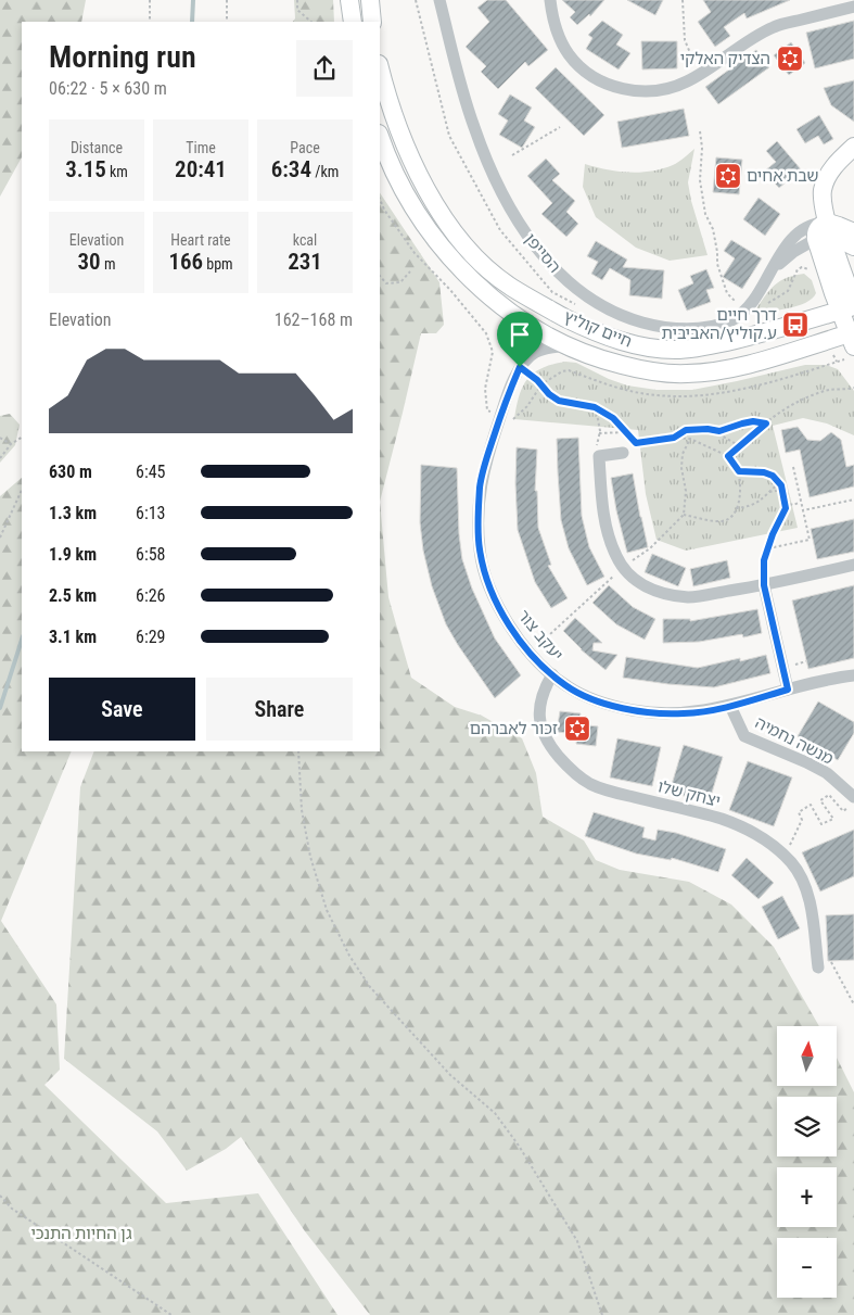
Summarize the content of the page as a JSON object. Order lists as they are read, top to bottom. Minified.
{"streets":{"main road":["חיים קוליץ"],"street":["הסייפן","יעקב צור","מנשה נחמיה","יצחק שלו"]},"crossings":[["חיים קוליץ","יעקב צור"],["יעקב צור","מנשה נחמיה"],["יעקב צור","יצחק שלו"]],"parks":["גן החיות התנכי"],"places":{"synagogue":["הצדיק האלקי","שבת אחים","זכור לאברהם"],"bus stop":["דרך חיים ע.קוליץ/האביבית"]},"north":"top","page":{"heading":["Morning run","06:22 · 5 × 630 m"],"stats":[["Distance","3.15 km"],["Time","20:41"],["Pace","6:34 /km"],["Elevation","30 m"],["Heart rate","166 bpm"],["kcal","231"]],"chart":["Elevation","162–168 m"],"list":[{"name":"630 m","note":"6:45"},{"name":"1.3 km","note":"6:13"},{"name":"1.9 km","note":"6:58"},{"name":"2.5 km","note":"6:26"},{"name":"3.1 km","note":"6:29"}],"buttons":["Save","Share"],"map_buttons":["+","−"]}}
